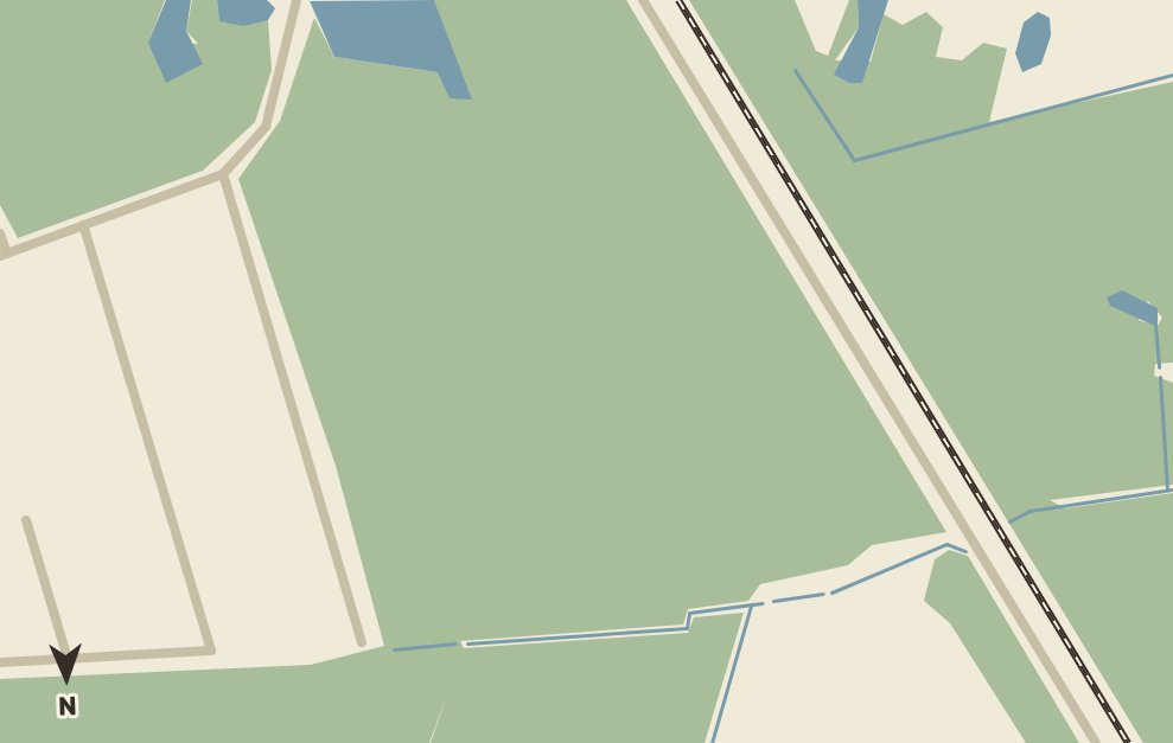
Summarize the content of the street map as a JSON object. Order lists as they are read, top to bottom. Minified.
{"north":"bottom"}
